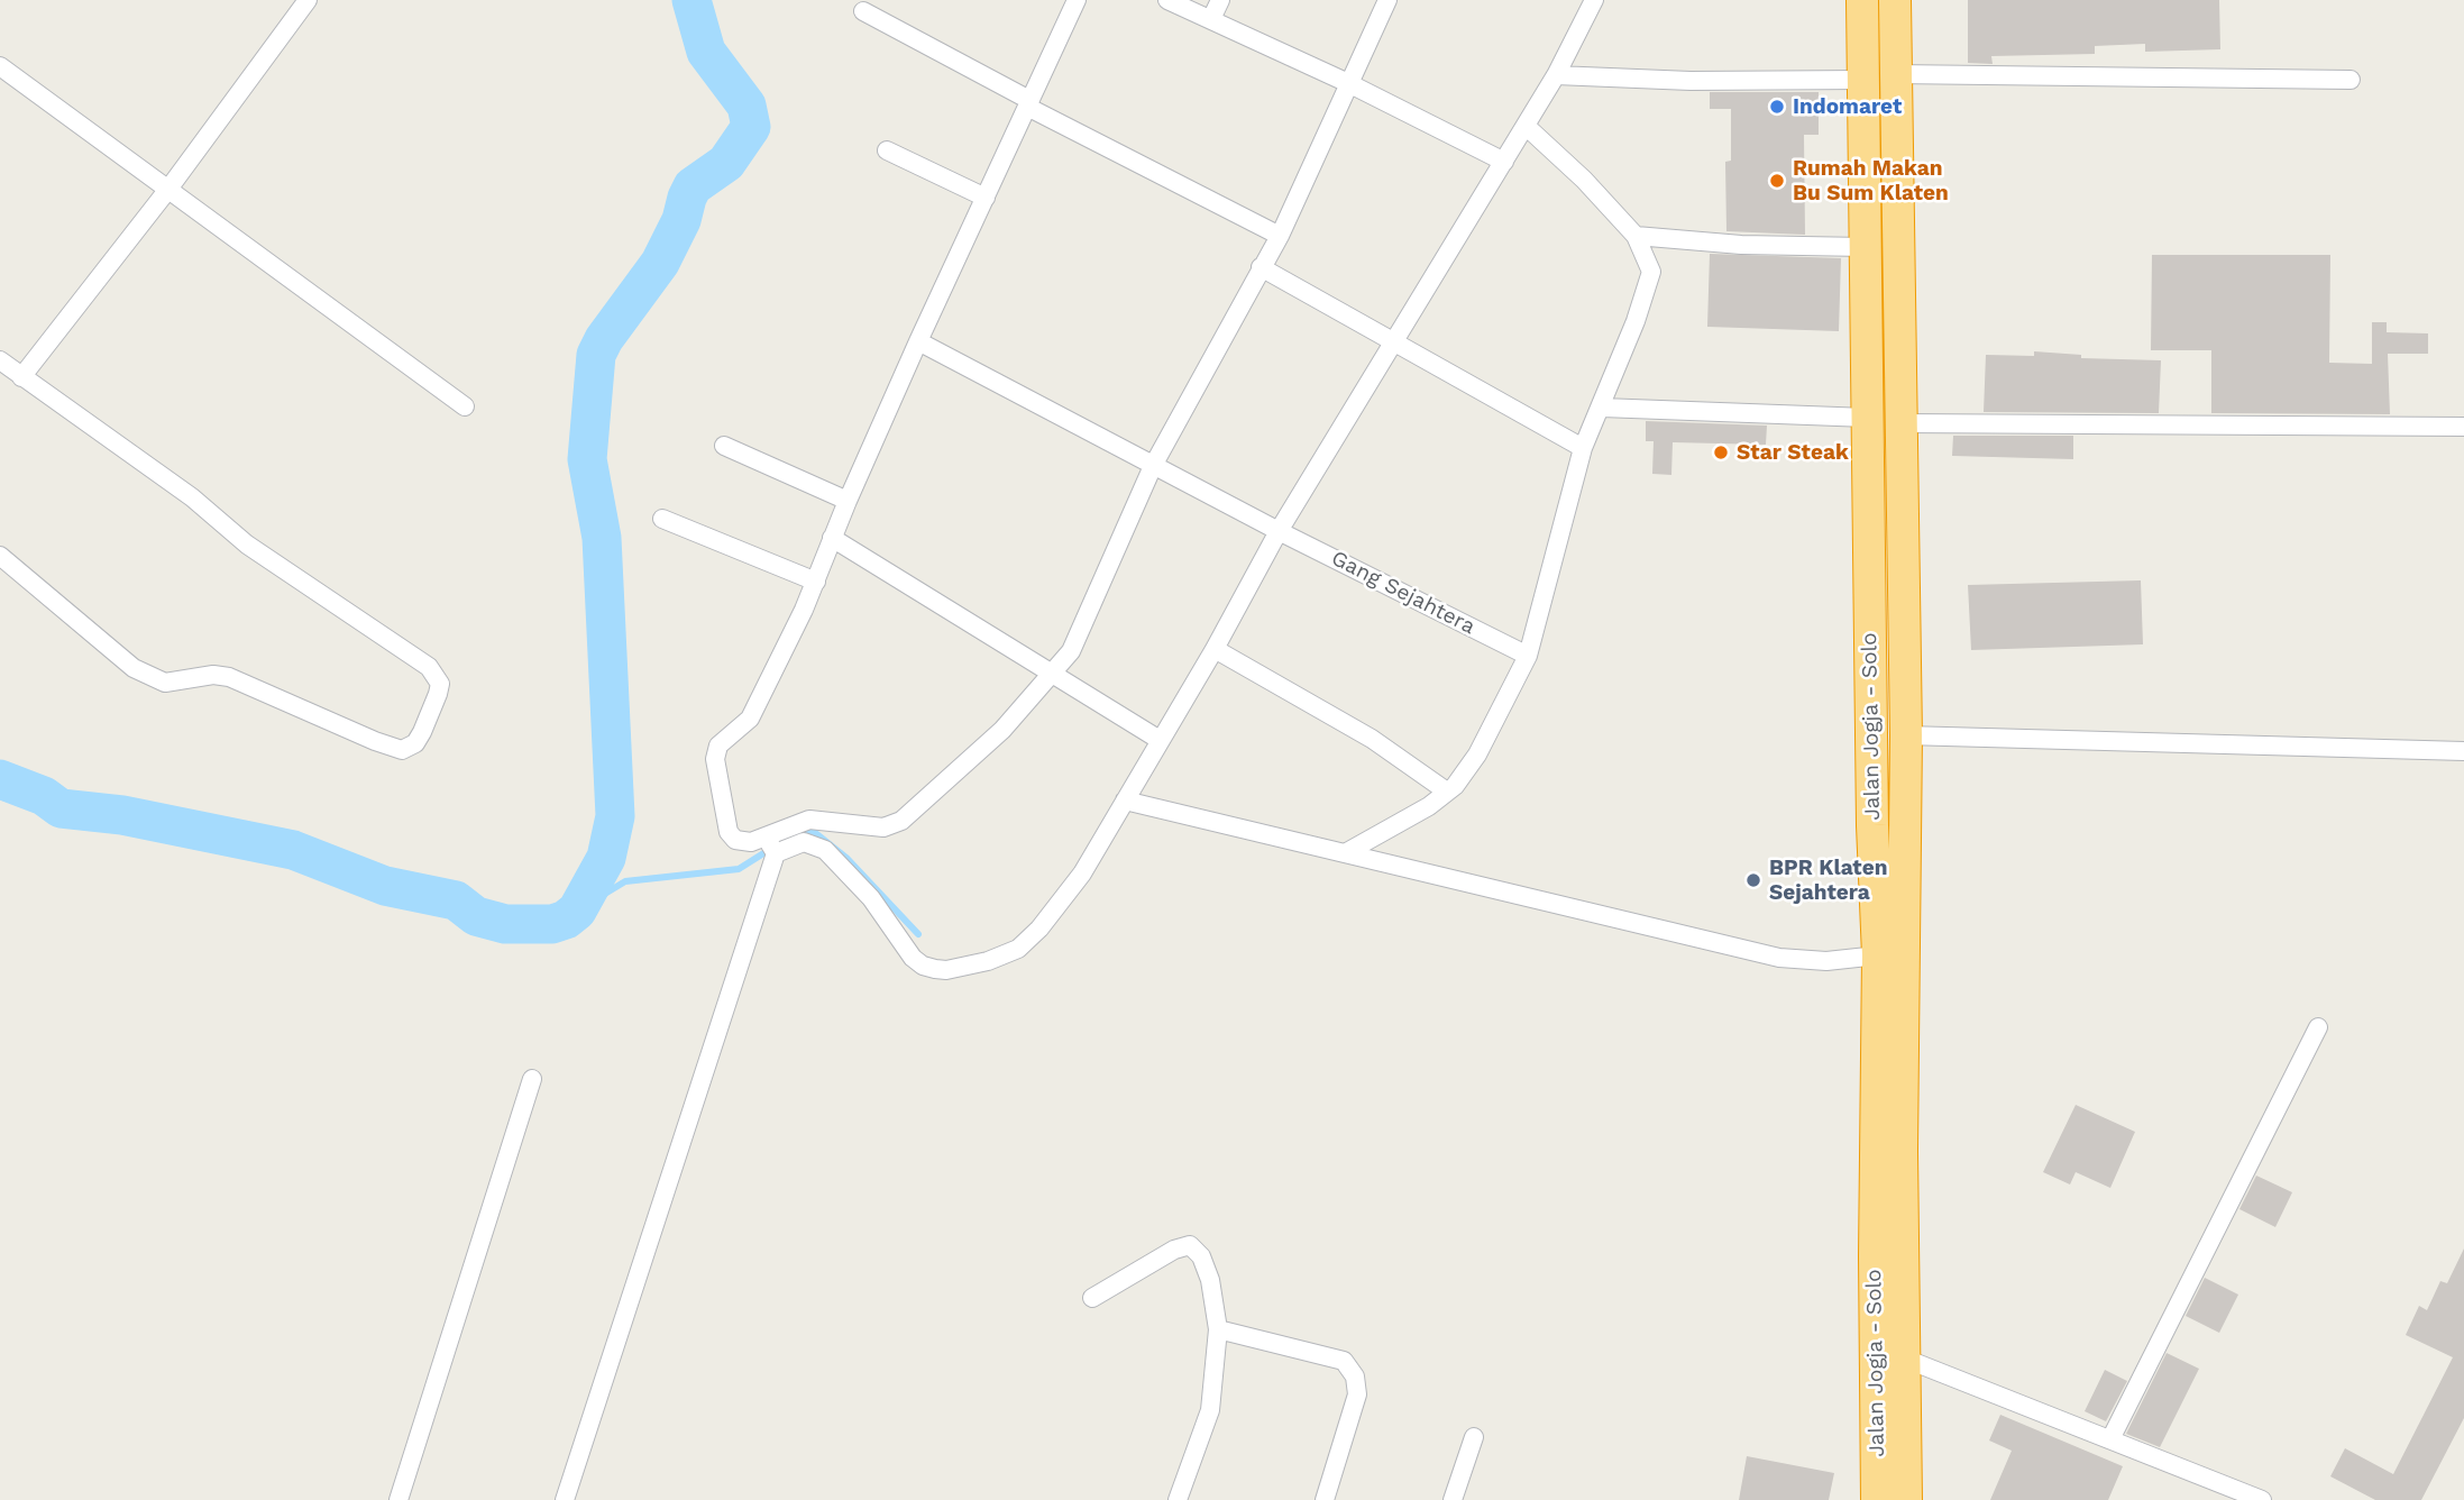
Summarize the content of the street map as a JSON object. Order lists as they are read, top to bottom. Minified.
{"streets":{"highway":["Jalan Jogja - Solo"],"street":["Gang Sejahtera"]},"places":["Indomaret","Rumah Makan Bu Sum Klaten","Star Steak","BPR Klaten Sejahtera"]}
